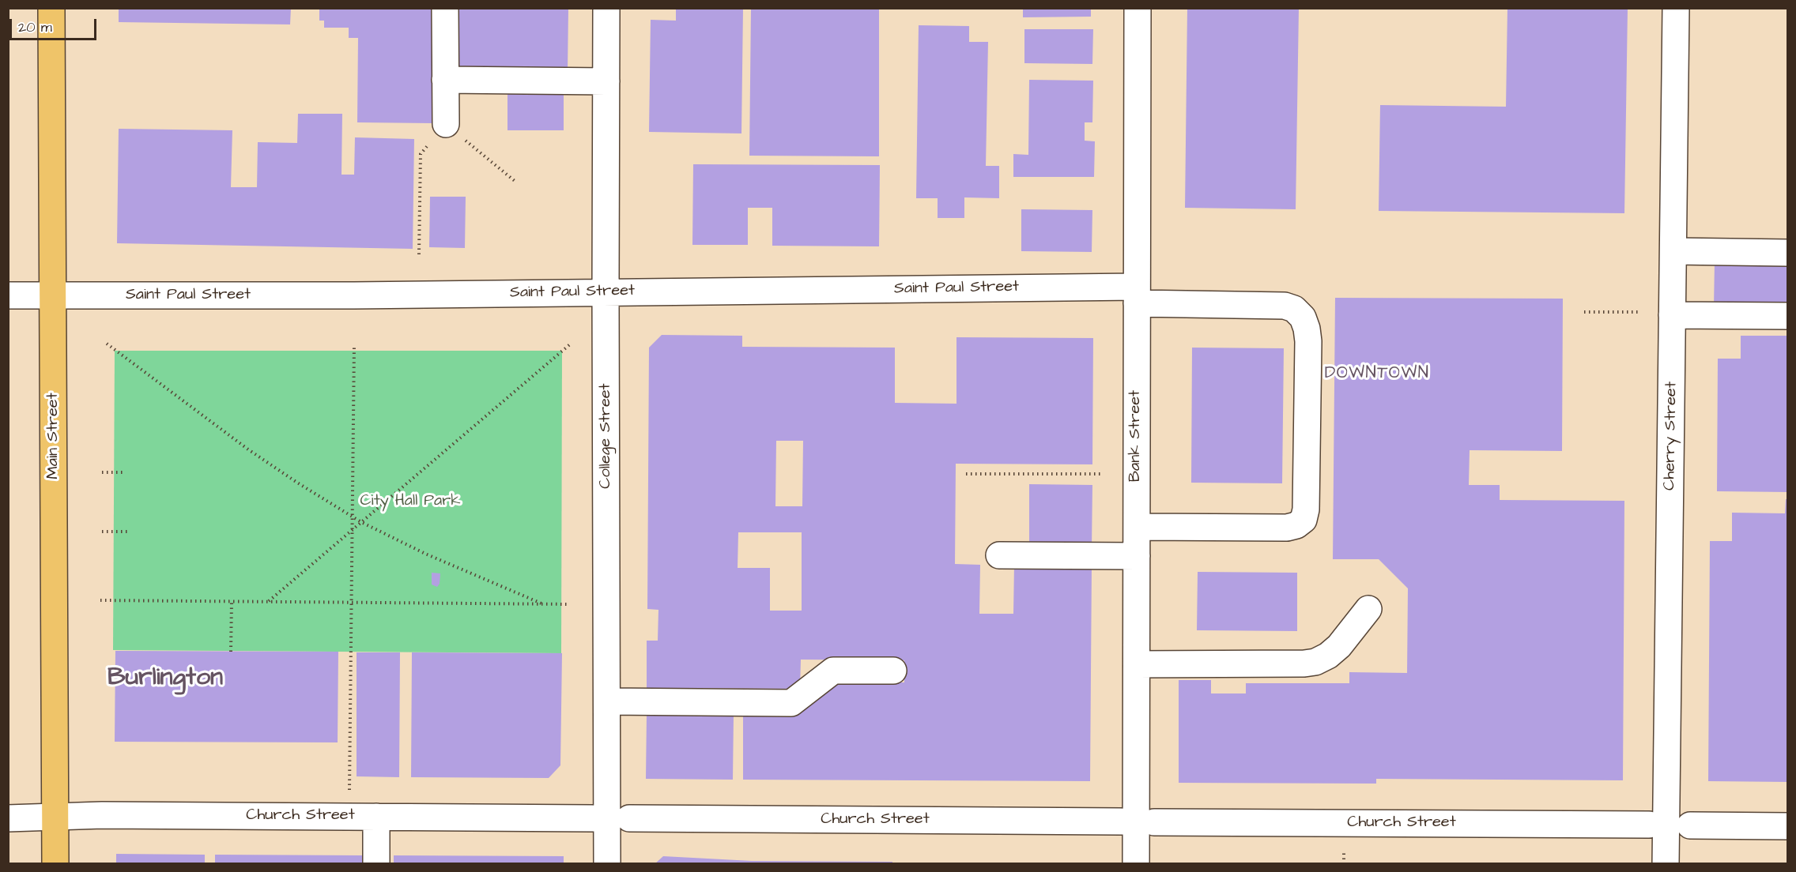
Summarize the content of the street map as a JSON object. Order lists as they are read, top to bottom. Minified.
{"streets":{"main road":["Main Street"],"street":["Saint Paul Street","College Street","Bank Street","Cherry Street","Church Street"]},"crossings":[["Saint Paul Street","Main Street"],["Saint Paul Street","College Street"],["Saint Paul Street","Bank Street"],["Main Street","Church Street"]],"districts":["DOWNTOWN","Burlington"],"parks":["City Hall Park"],"scale_bar":"20 m"}
